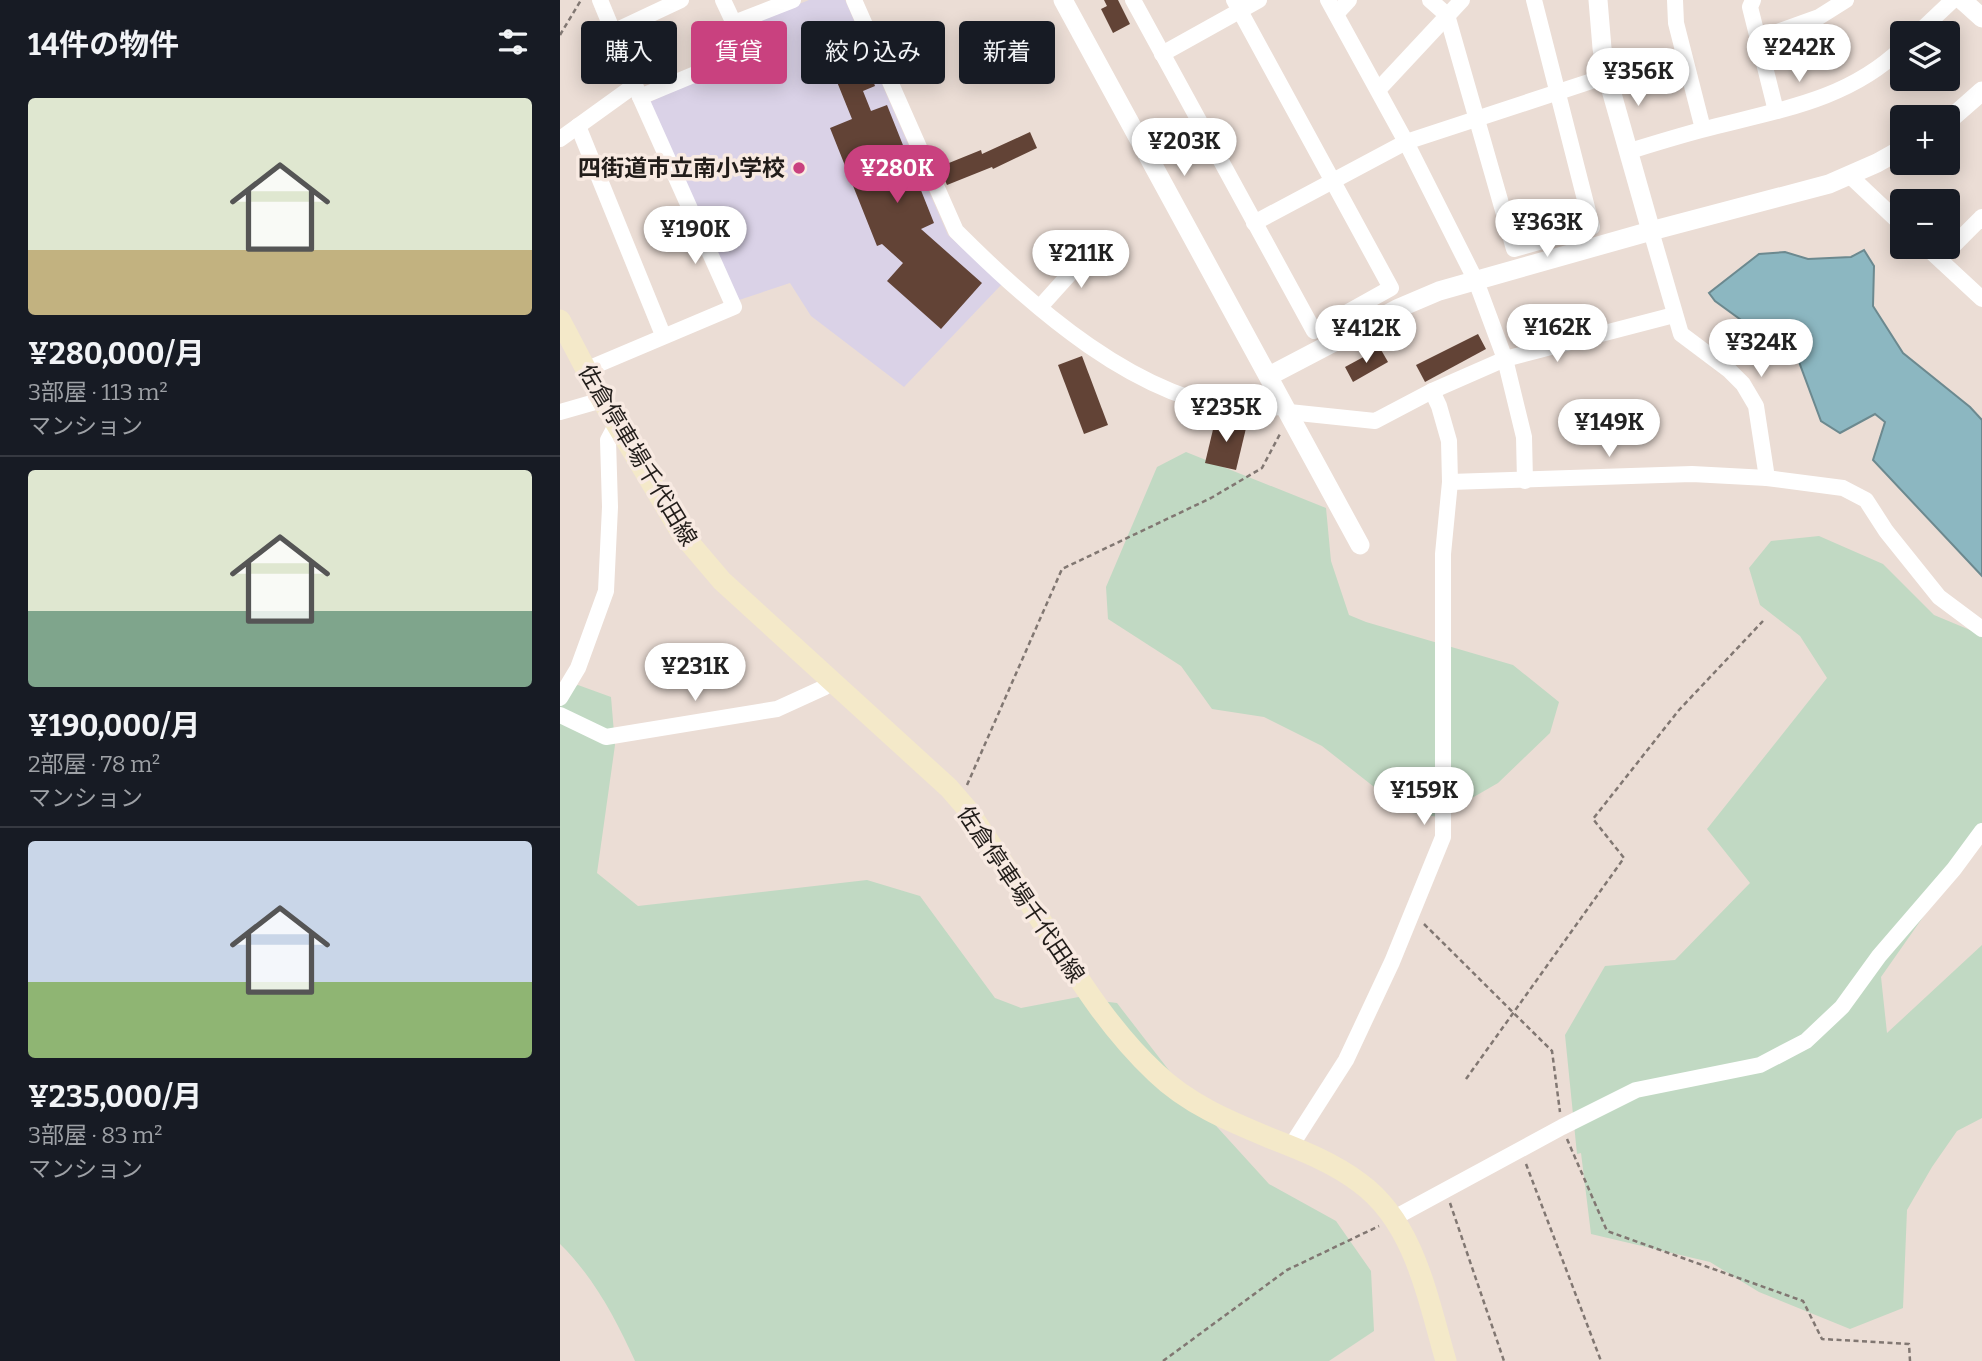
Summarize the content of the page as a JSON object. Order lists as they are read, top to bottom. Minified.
{"streets":{"main road":["佐倉停車場千代田線"]},"places":["四街道市立南小学校"],"page":{"heading":"14件の物件","map_buttons":["+","−"],"chip":["購入","賃貸","絞り込み","新着"],"price":["¥242K","¥356K","¥203K","¥280K","¥363K","¥190K","¥211K","¥162K","¥412K","¥324K","¥235K","¥149K","¥231K","¥159K"],"list":[{"name":"¥280,000/月","note":"3部屋 · 113 m² · マンション"},{"name":"¥190,000/月","note":"2部屋 · 78 m² · マンション"},{"name":"¥235,000/月","note":"3部屋 · 83 m² · マンション"}]}}
